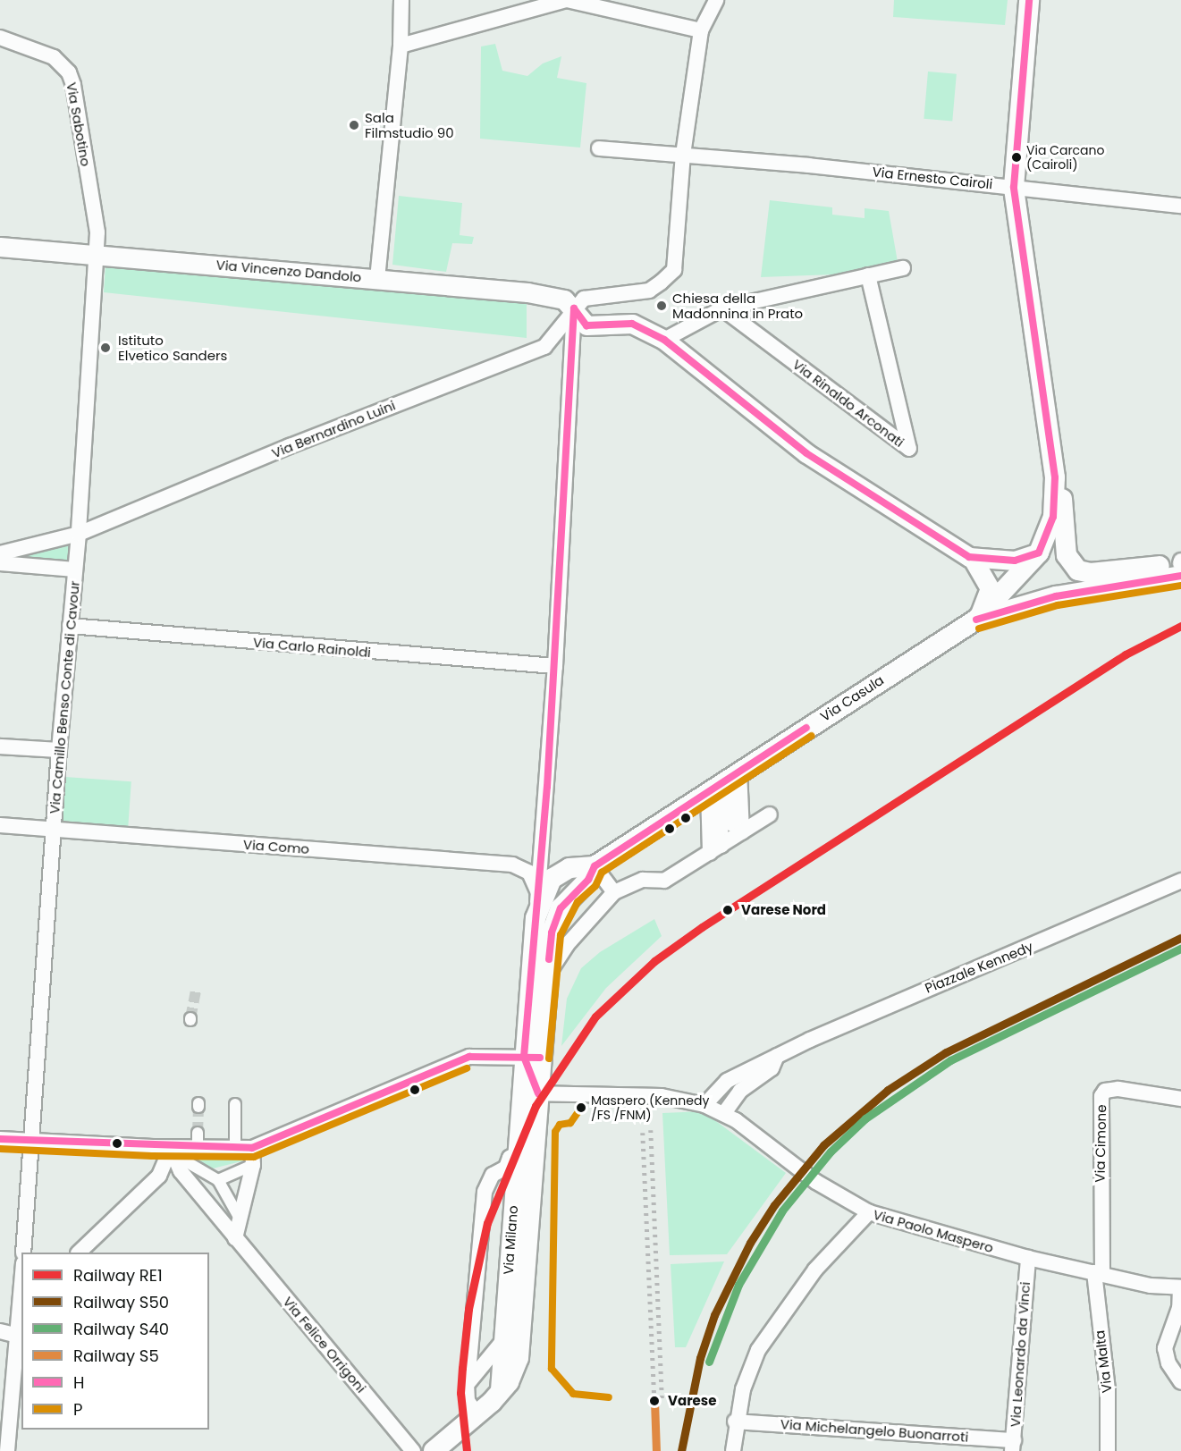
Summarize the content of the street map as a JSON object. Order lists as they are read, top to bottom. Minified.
{"streets":{"main road":["Via Casula","Via Milano"],"street":["Via Sabotino","Via Ernesto Cairoli","Via Vincenzo Dandolo","Via Rinaldo Arconati","Via Bernardino Luini","Via Carlo Rainoldi","Via Camillo Benso Conte di Cavour","Via Como","Piazzale Kennedy","Via Cimone","Via Paolo Maspero","Via Felice Orrigoni","Via Leonardo da Vinci","Via Malta","Via Michelangelo Buonarroti"]},"crossings":[["Via Sabotino","Via Vincenzo Dandolo"],["Via Sabotino","Via Camillo Benso Conte di Cavour"],["Via Vincenzo Dandolo","Via Bernardino Luini"],["Via Vincenzo Dandolo","Via Camillo Benso Conte di Cavour"],["Via Vincenzo Dandolo","Via Milano"],["Via Bernardino Luini","Via Camillo Benso Conte di Cavour"],["Via Bernardino Luini","Via Milano"],["Via Carlo Rainoldi","Via Camillo Benso Conte di Cavour"],["Via Carlo Rainoldi","Via Milano"],["Via Camillo Benso Conte di Cavour","Via Como"],["Via Casula","Via Milano"],["Via Como","Via Milano"],["Piazzale Kennedy","Via Paolo Maspero"],["Via Cimone","Via Paolo Maspero"],["Via Cimone","Via Malta"],["Via Paolo Maspero","Via Milano"],["Via Paolo Maspero","Via Leonardo da Vinci"],["Via Paolo Maspero","Via Malta"],["Via Leonardo da Vinci","Via Michelangelo Buonarroti"]],"places":["Sala Filmstudio 90","Via Carcano (Cairoli)","Chiesa della Madonnina in Prato","Istituto Elvetico Sanders","Varese Nord","Maspero (Kennedy /FS /FNM)","Varese"],"lines":["transit line H","transit line P","rail line RE1","rail line S50","rail line S40","rail line S5"],"legend":["Railway RE1","Railway S50","Railway S40","Railway S5","H","P"]}
